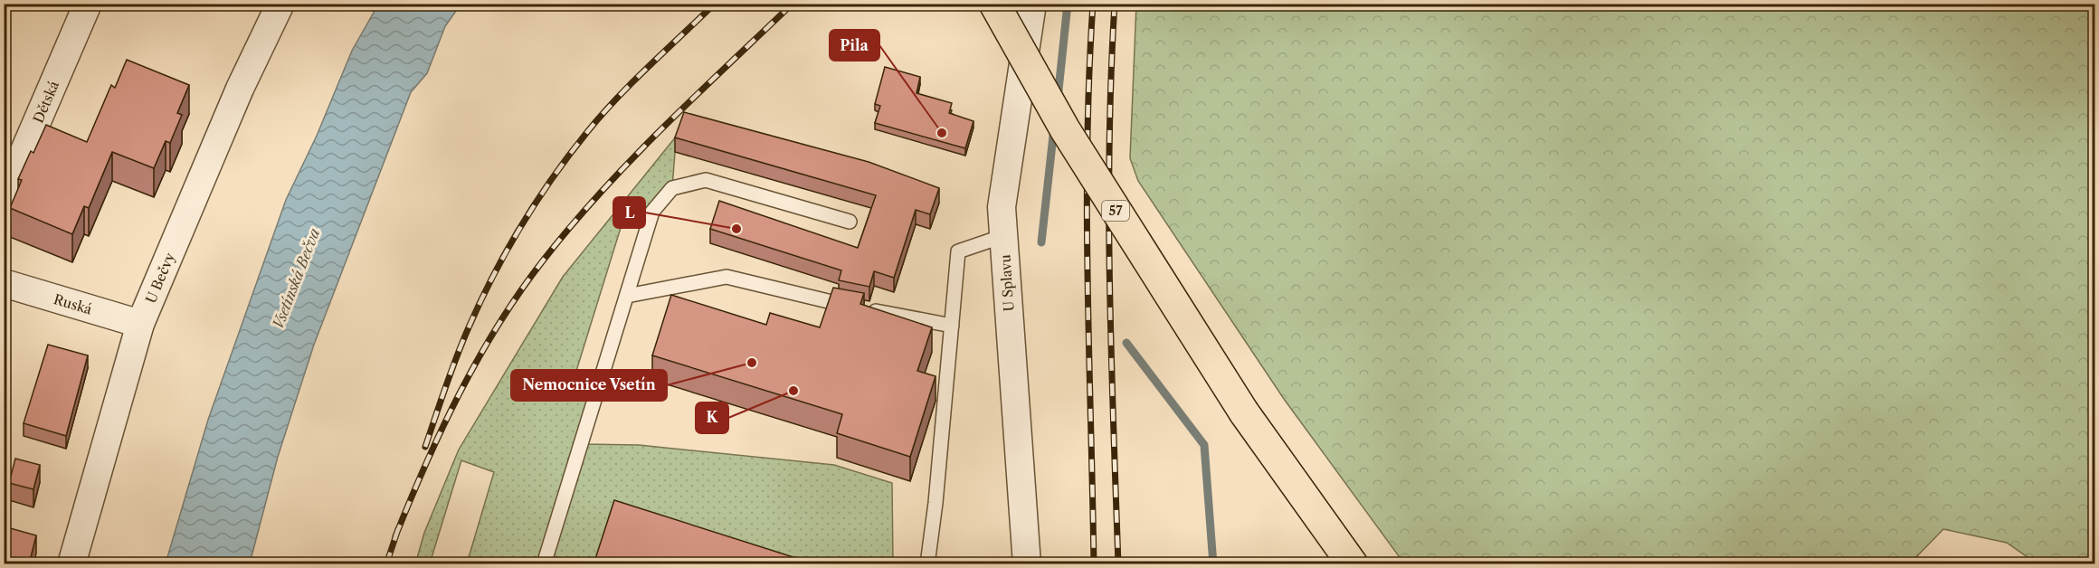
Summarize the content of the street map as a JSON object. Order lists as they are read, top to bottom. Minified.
{"streets":{"main road":["57"],"street":["Dětská","U Bečvy","U Splavu","Ruská"]},"crossings":[["U Bečvy","Ruská"]],"water":["Vsetínská Bečva"],"places":["Pila","L","Nemocnice Vsetín","K"]}
